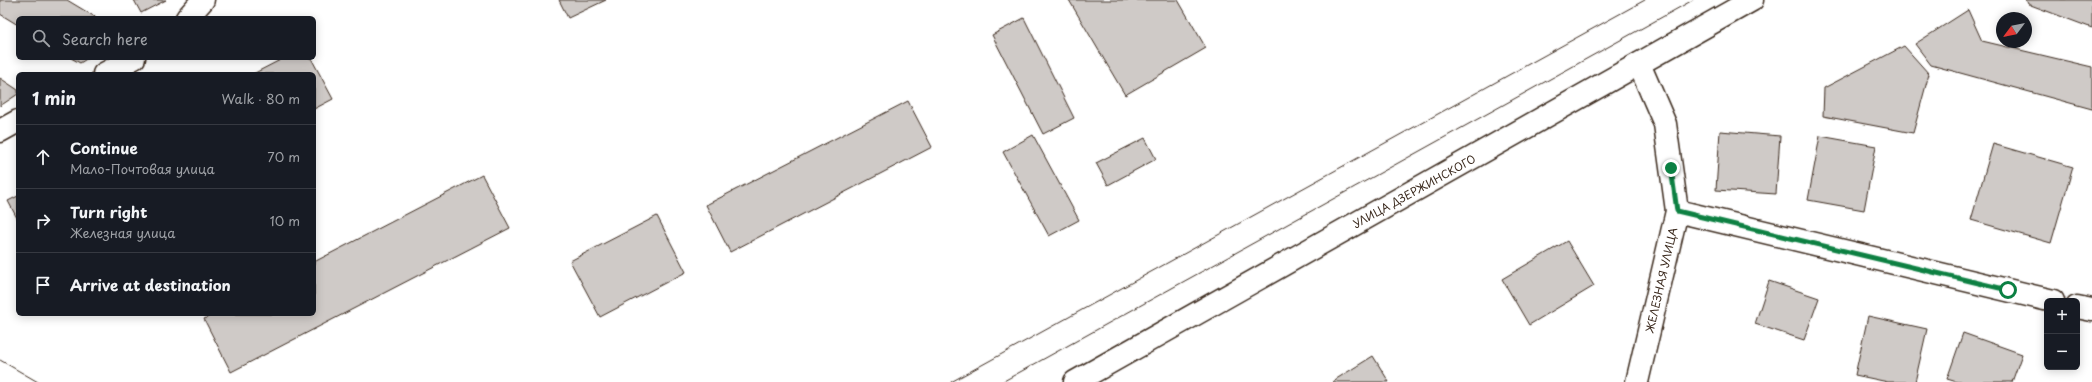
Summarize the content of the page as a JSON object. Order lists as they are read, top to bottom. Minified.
{"streets":{"main road":["УЛИЦА ДЗЕРЖИНСКОГО","ЖЕЛЕЗНАЯ УЛИЦА"]},"crossings":[["УЛИЦА ДЗЕРЖИНСКОГО","ЖЕЛЕЗНАЯ УЛИЦА"]],"north":"bottom left","page":{"search":"Search here","heading":["1 min","Walk · 80 m"],"list":[["Continue","Мало-Почтовая улица","70 m"],["Turn right","Железная улица","10 m"],"Arrive at destination"],"map_buttons":["+","−"]}}
